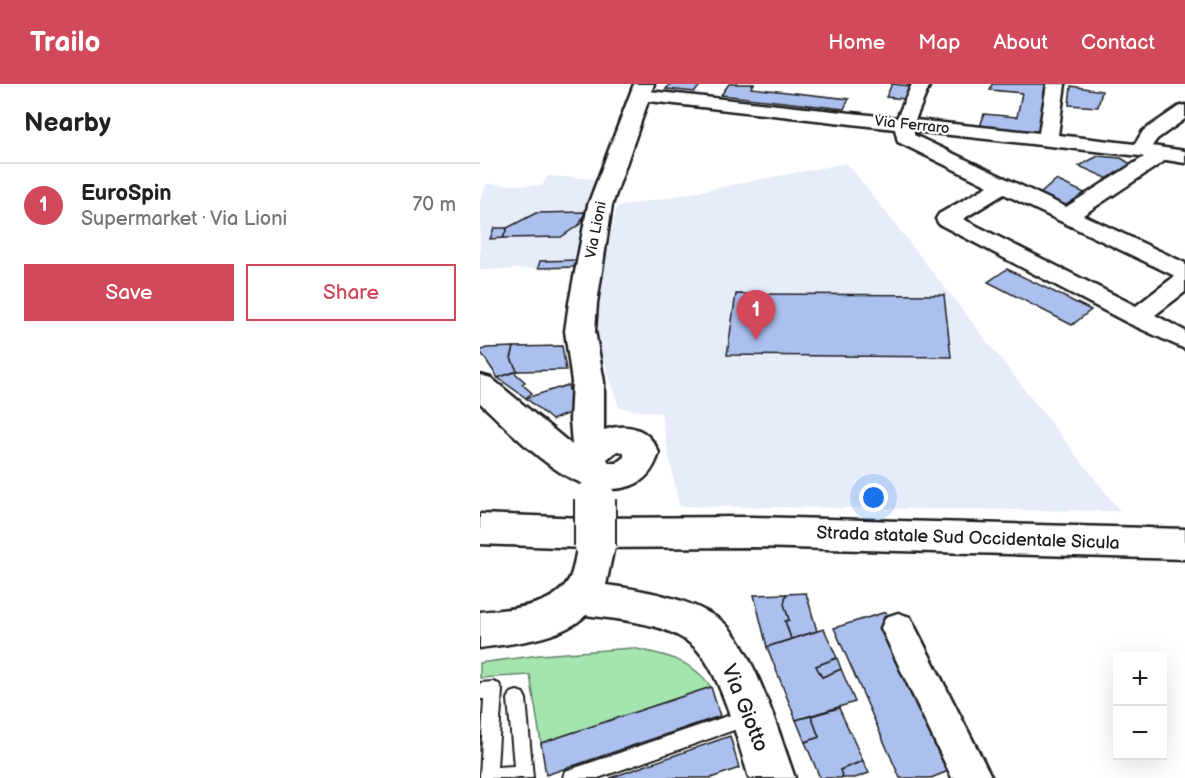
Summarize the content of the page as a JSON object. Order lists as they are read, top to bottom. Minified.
{"streets":{"street":["Via Ferraro","Via Lioni","Strada statale Sud Occidentale Sicula","Via Giotto"]},"crossings":[["Via Ferraro","Via Lioni"]],"page":{"header":"Trailo","nav":["Home","Map","About","Contact"],"heading":"Nearby","list":[{"mark":"1","name":"EuroSpin","note":"Supermarket · Via Lioni","value":"70 m"}],"buttons":["Save","Share"],"pins":"1","map_buttons":["+","−"]}}
